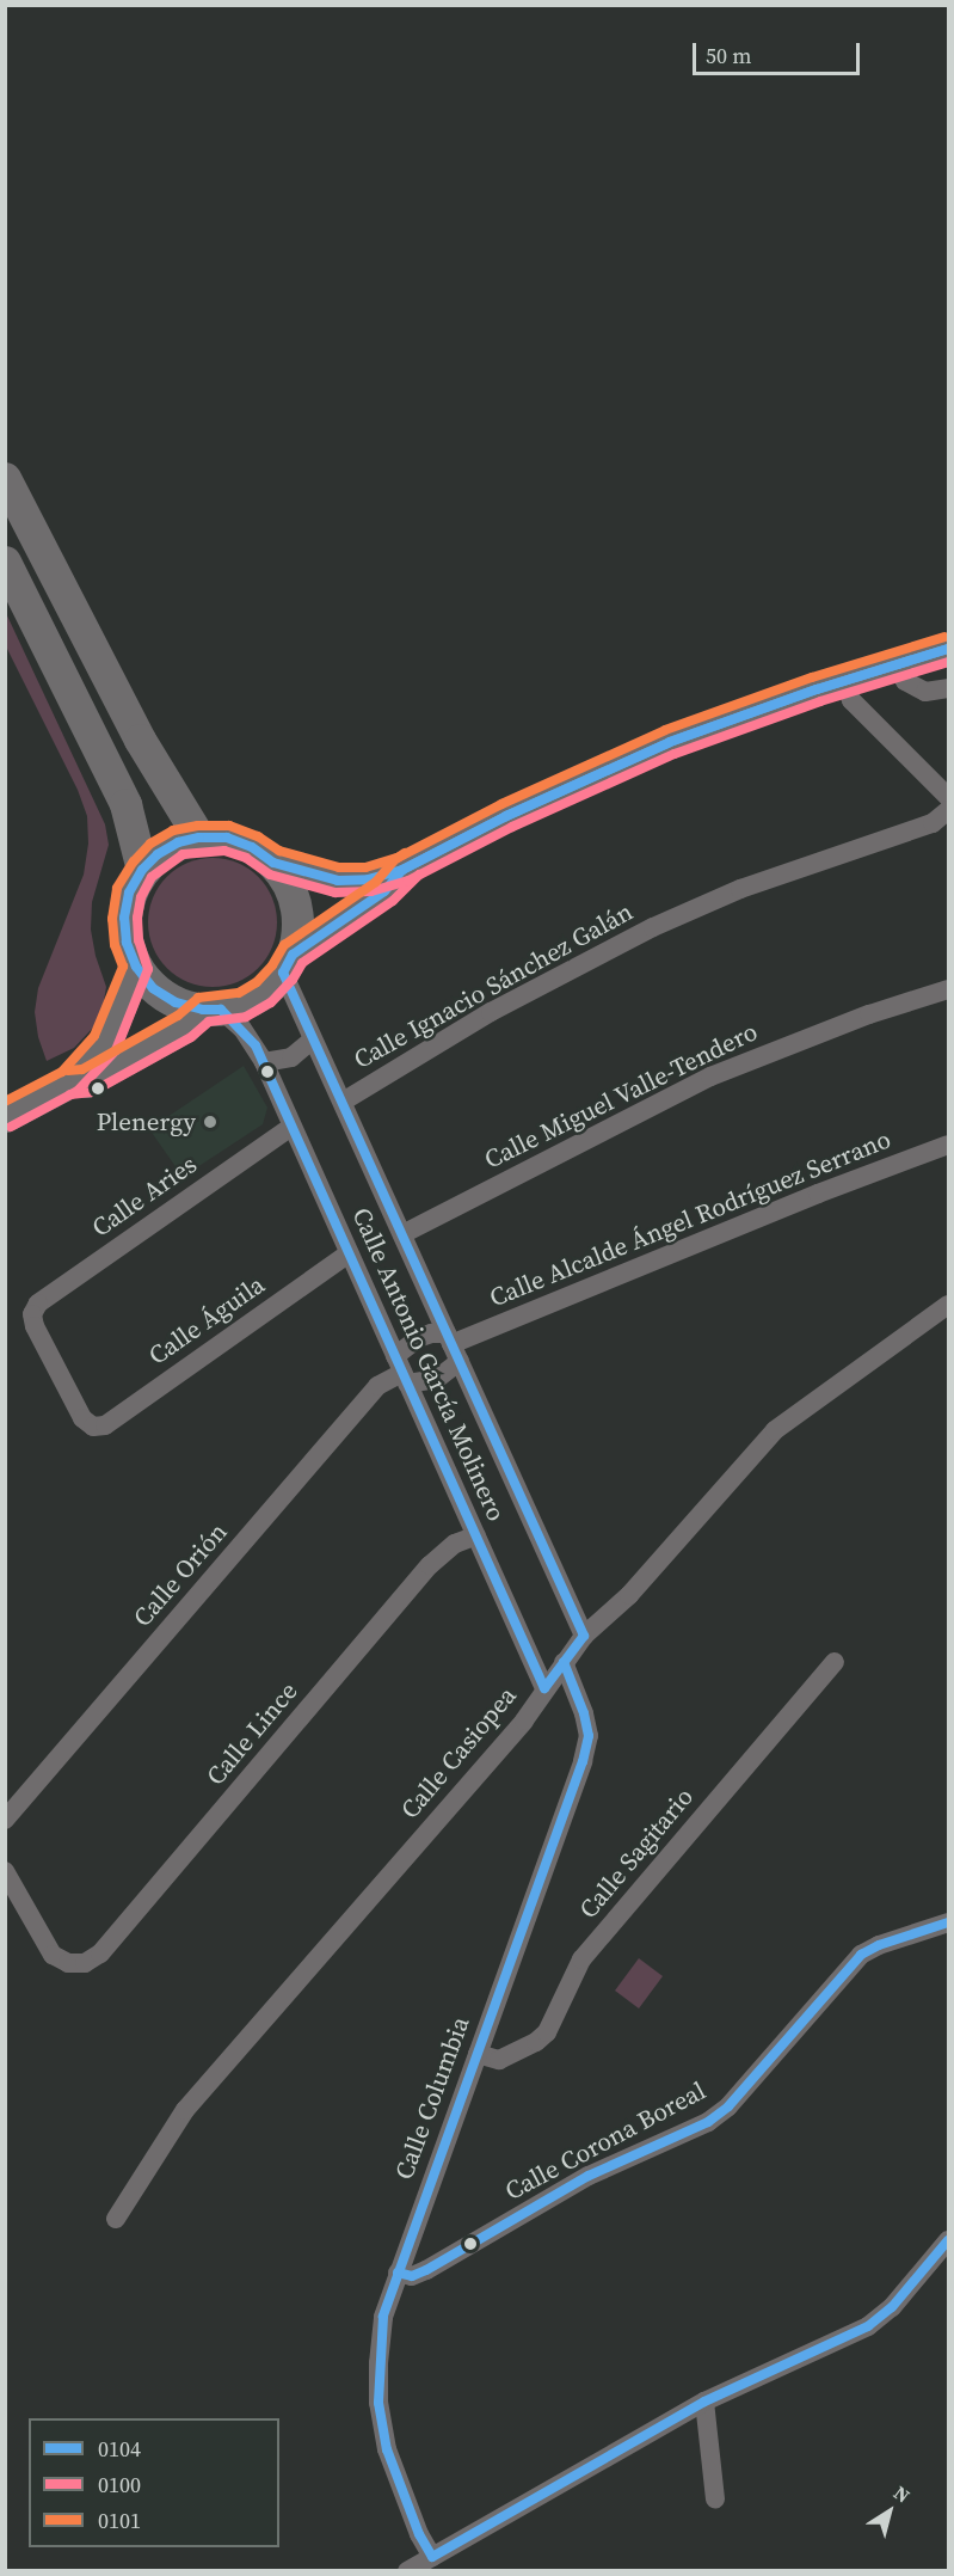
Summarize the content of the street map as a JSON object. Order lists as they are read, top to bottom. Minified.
{"streets":{"street":["Calle Ignacio Sánchez Galán","Calle Miguel Valle-Tendero","Calle Aries","Calle Alcalde Ángel Rodríguez Serrano","Calle Águila","Calle Antonio García Molinero","Calle Orión","Calle Lince","Calle Casiopea","Calle Sagitario","Calle Columbia","Calle Corona Boreal"]},"crossings":[["Calle Ignacio Sánchez Galán","Calle Antonio García Molinero"],["Calle Miguel Valle-Tendero","Calle Antonio García Molinero"],["Calle Aries","Calle Águila"],["Calle Aries","Calle Antonio García Molinero"],["Calle Alcalde Ángel Rodríguez Serrano","Calle Antonio García Molinero"],["Calle Alcalde Ángel Rodríguez Serrano","Calle Orión"],["Calle Águila","Calle Antonio García Molinero"],["Calle Antonio García Molinero","Calle Orión"],["Calle Antonio García Molinero","Calle Lince"],["Calle Antonio García Molinero","Calle Casiopea"],["Calle Casiopea","Calle Columbia"],["Calle Sagitario","Calle Columbia"],["Calle Columbia","Calle Corona Boreal"]],"places":["Plenergy"],"lines":["transit line 0101","transit line 0104","transit line 0100"],"legend":["0104","0100","0101"],"scale_bar":"50 m","north":"top right"}
